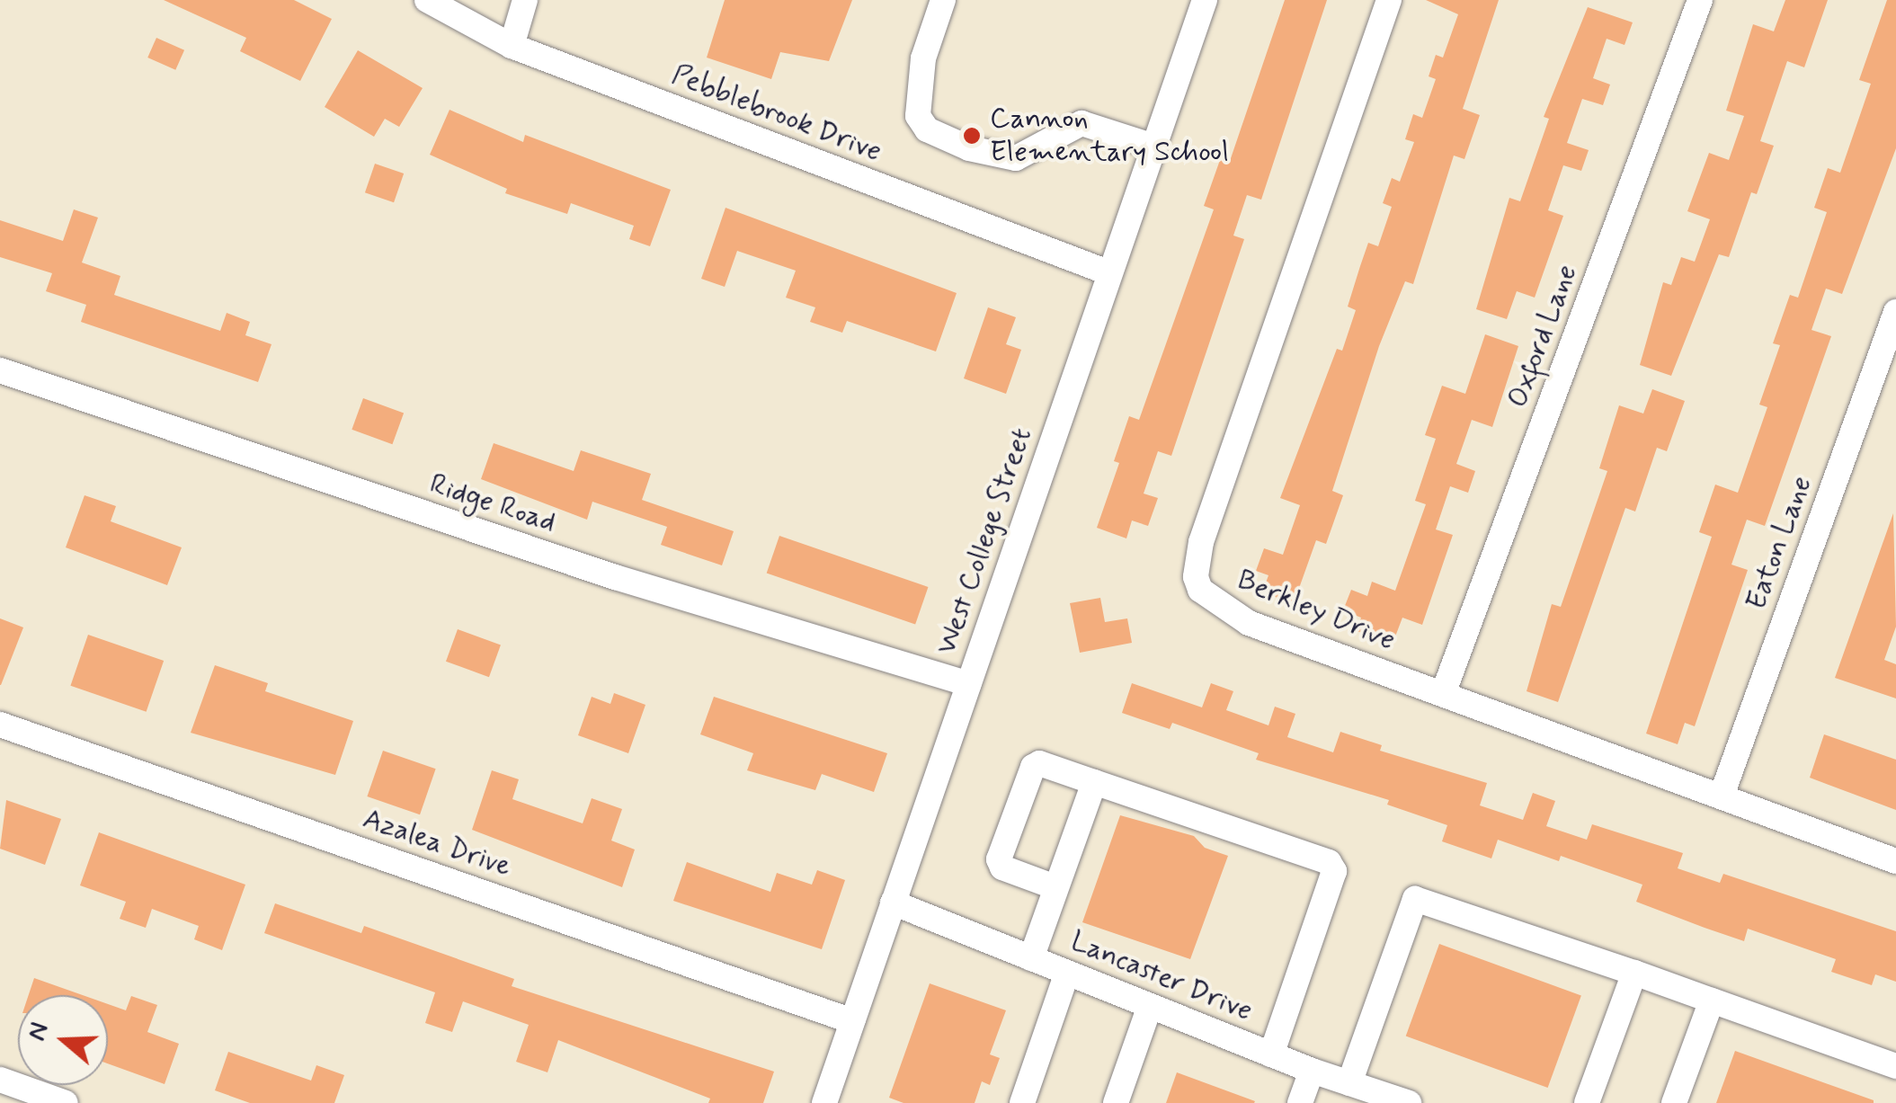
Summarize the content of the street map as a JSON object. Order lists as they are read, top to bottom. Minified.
{"streets":{"street":["Pebblebrook Drive","Oxford Lane","Ridge Road","West College Street","Eaton Lane","Berkley Drive","Azalea Drive","Lancaster Drive"]},"crossings":[["Pebblebrook Drive","West College Street"],["Oxford Lane","Berkley Drive"],["Ridge Road","West College Street"],["West College Street","Azalea Drive"],["West College Street","Lancaster Drive"],["Eaton Lane","Berkley Drive"]],"places":["Cannon Elementary School"],"north":"left"}
